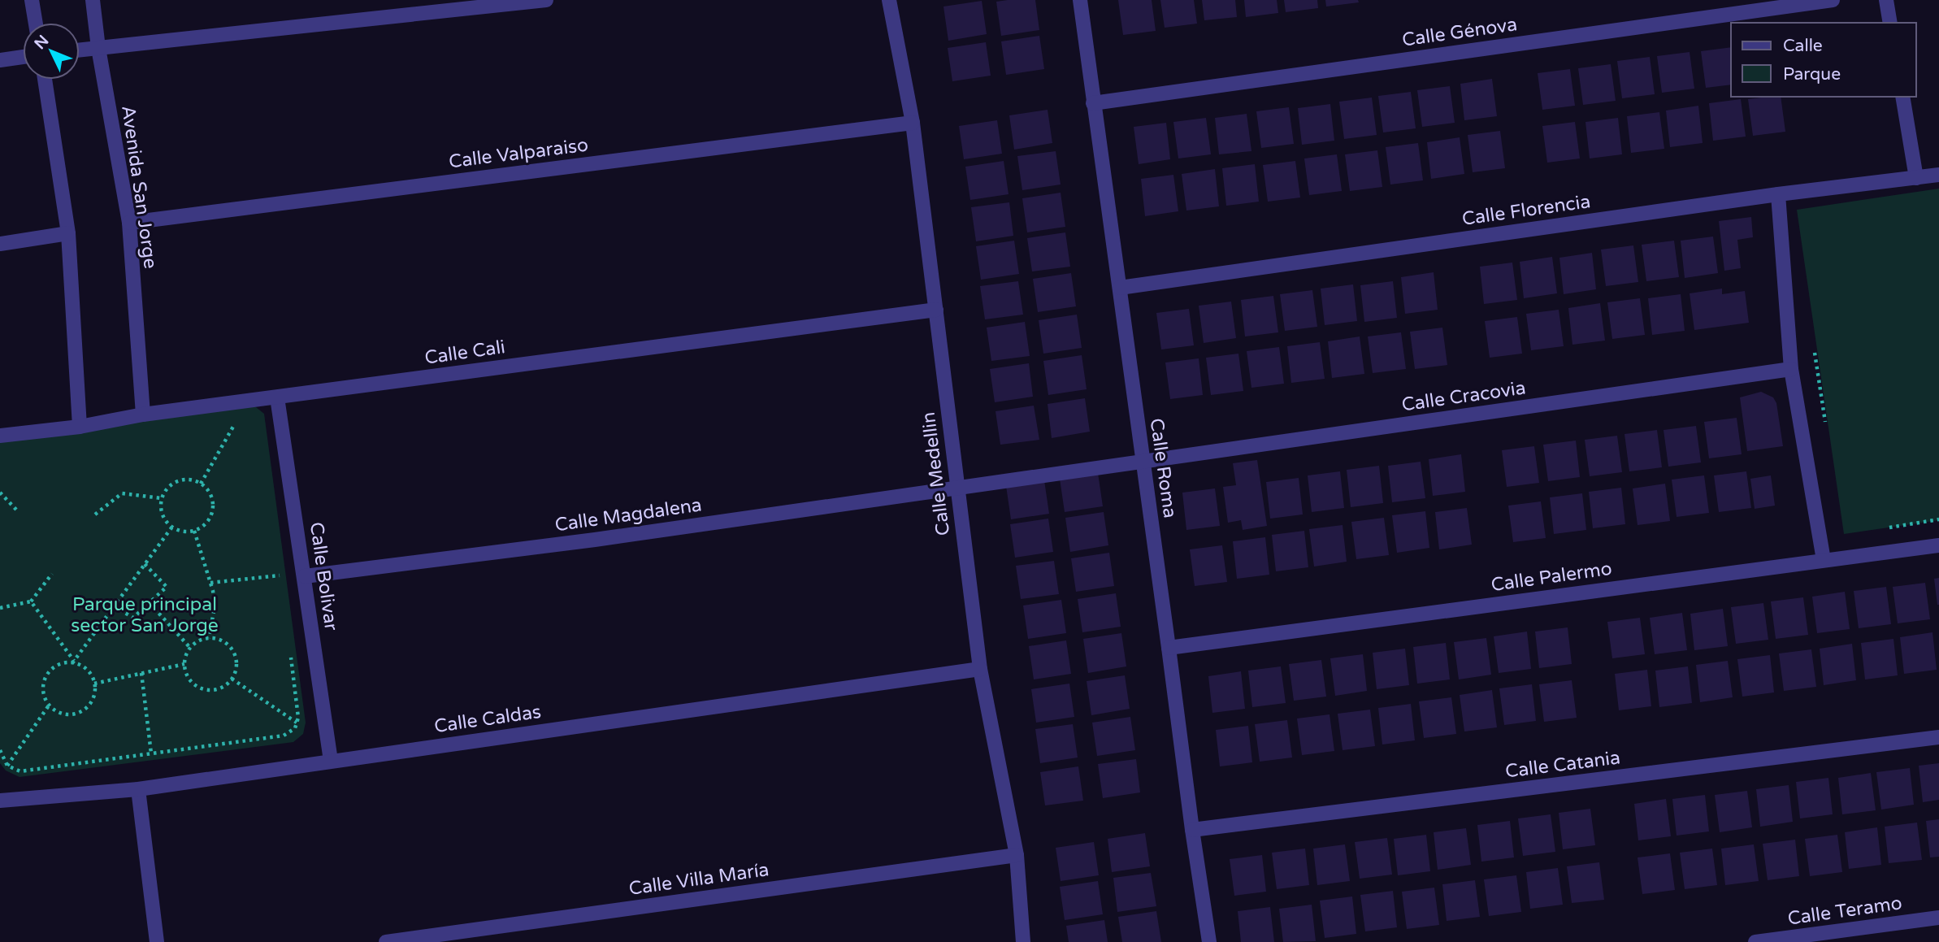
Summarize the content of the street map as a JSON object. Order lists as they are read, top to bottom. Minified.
{"streets":{"street":["Calle Génova","Calle Valparaiso","Avenida San Jorge","Calle Florencia","Calle Cali","Calle Cracovia","Calle Roma","Calle Medellin","Calle Magdalena","Calle Bolivar","Calle Palermo","Calle Caldas","Calle Catania","Calle Villa María","Calle Teramo"]},"crossings":[["Calle Génova","Calle Roma"],["Calle Valparaiso","Avenida San Jorge"],["Calle Valparaiso","Calle Medellin"],["Avenida San Jorge","Calle Cali"],["Calle Florencia","Calle Roma"],["Calle Cali","Calle Medellin"],["Calle Cali","Calle Bolivar"],["Calle Cracovia","Calle Roma"],["Calle Cracovia","Calle Medellin"],["Calle Cracovia","Calle Magdalena"],["Calle Roma","Calle Palermo"],["Calle Roma","Calle Catania"],["Calle Medellin","Calle Magdalena"],["Calle Medellin","Calle Caldas"],["Calle Medellin","Calle Villa María"],["Calle Magdalena","Calle Bolivar"],["Calle Bolivar","Calle Caldas"]],"parks":["Parque principal sector San Jorge"],"legend":["Calle","Parque"],"north":"top left"}
